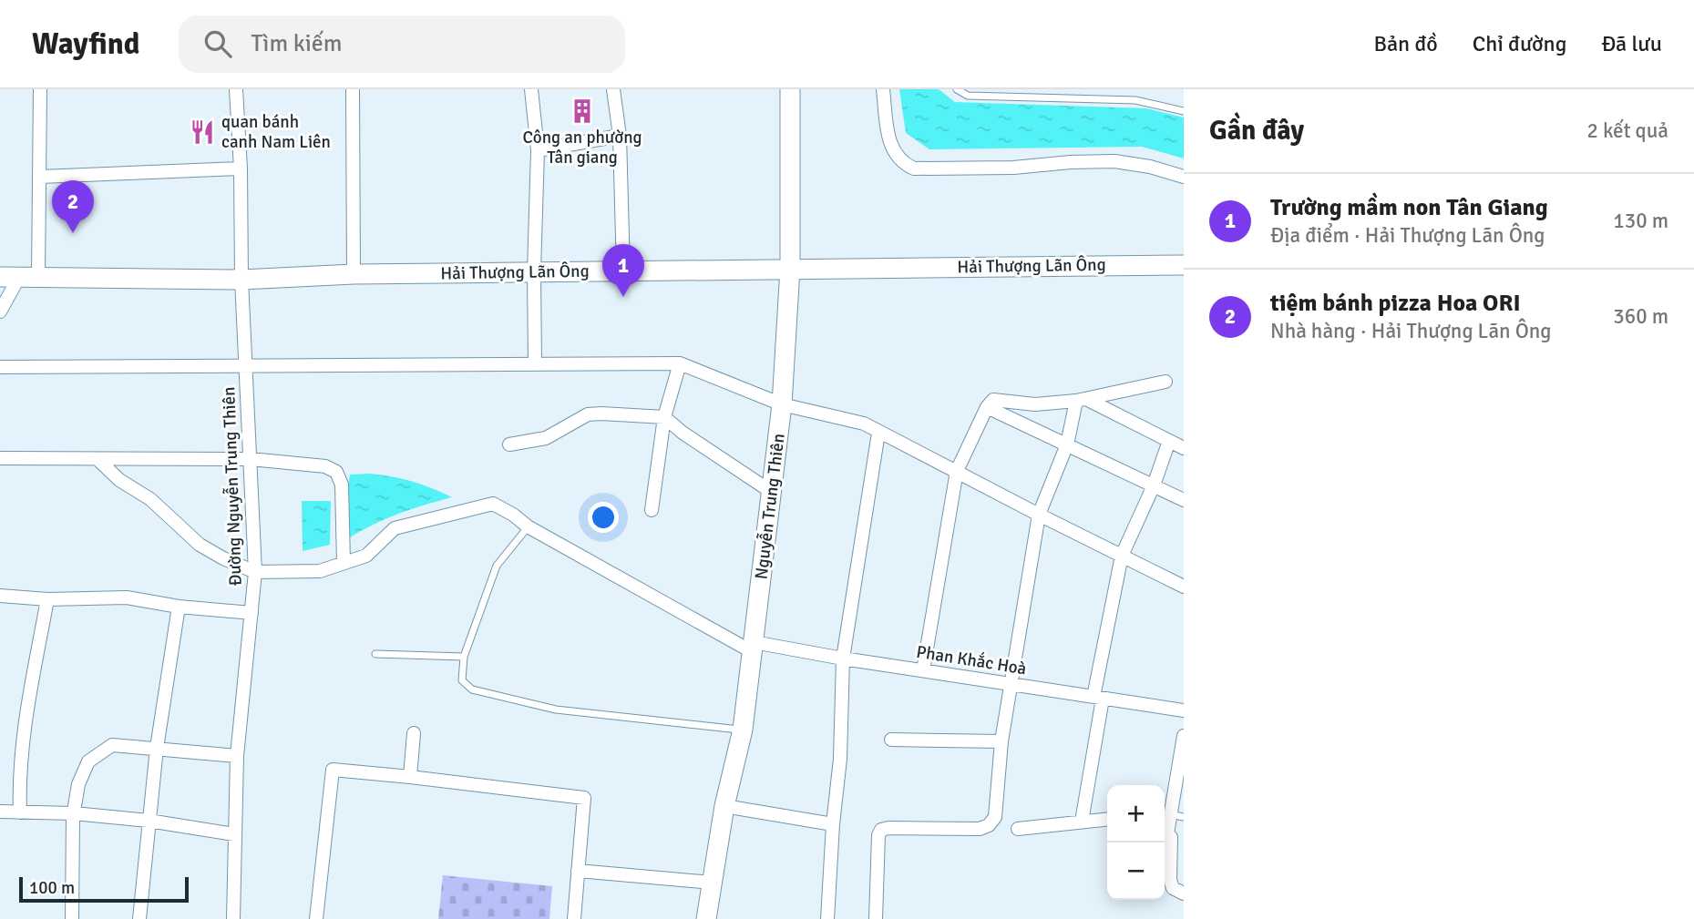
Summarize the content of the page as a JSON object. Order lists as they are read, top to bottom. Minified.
{"streets":{"street":["Hải Thượng Lãn Ông","Đường Nguyễn Trung Thiên","Nguyễn Trung Thiên","Phan Khắc Hoà"]},"crossings":[["Hải Thượng Lãn Ông","Đường Nguyễn Trung Thiên"],["Hải Thượng Lãn Ông","Nguyễn Trung Thiên"],["Đường Nguyễn Trung Thiên","Phan Khắc Hoà"],["Nguyễn Trung Thiên","Phan Khắc Hoà"]],"places":{"building":["Công an phường Tân giang"],"restaurant":["quan bánh canh Nam Liên"]},"scale_bar":"100 m","page":{"header":"Wayfind","search":"Tìm kiếm","nav":["Bản đồ","Chỉ đường","Đã lưu"],"heading":["Gần đây","2 kết quả"],"list":[{"mark":"1","name":"Trường mầm non Tân Giang","note":"Địa điểm · Hải Thượng Lãn Ông","value":"130 m"},{"mark":"2","name":"tiệm bánh pizza Hoa ORI","note":"Nhà hàng · Hải Thượng Lãn Ông","value":"360 m"}],"pins":["2","1"],"map_buttons":["+","−"],"scale":"100 m"}}
